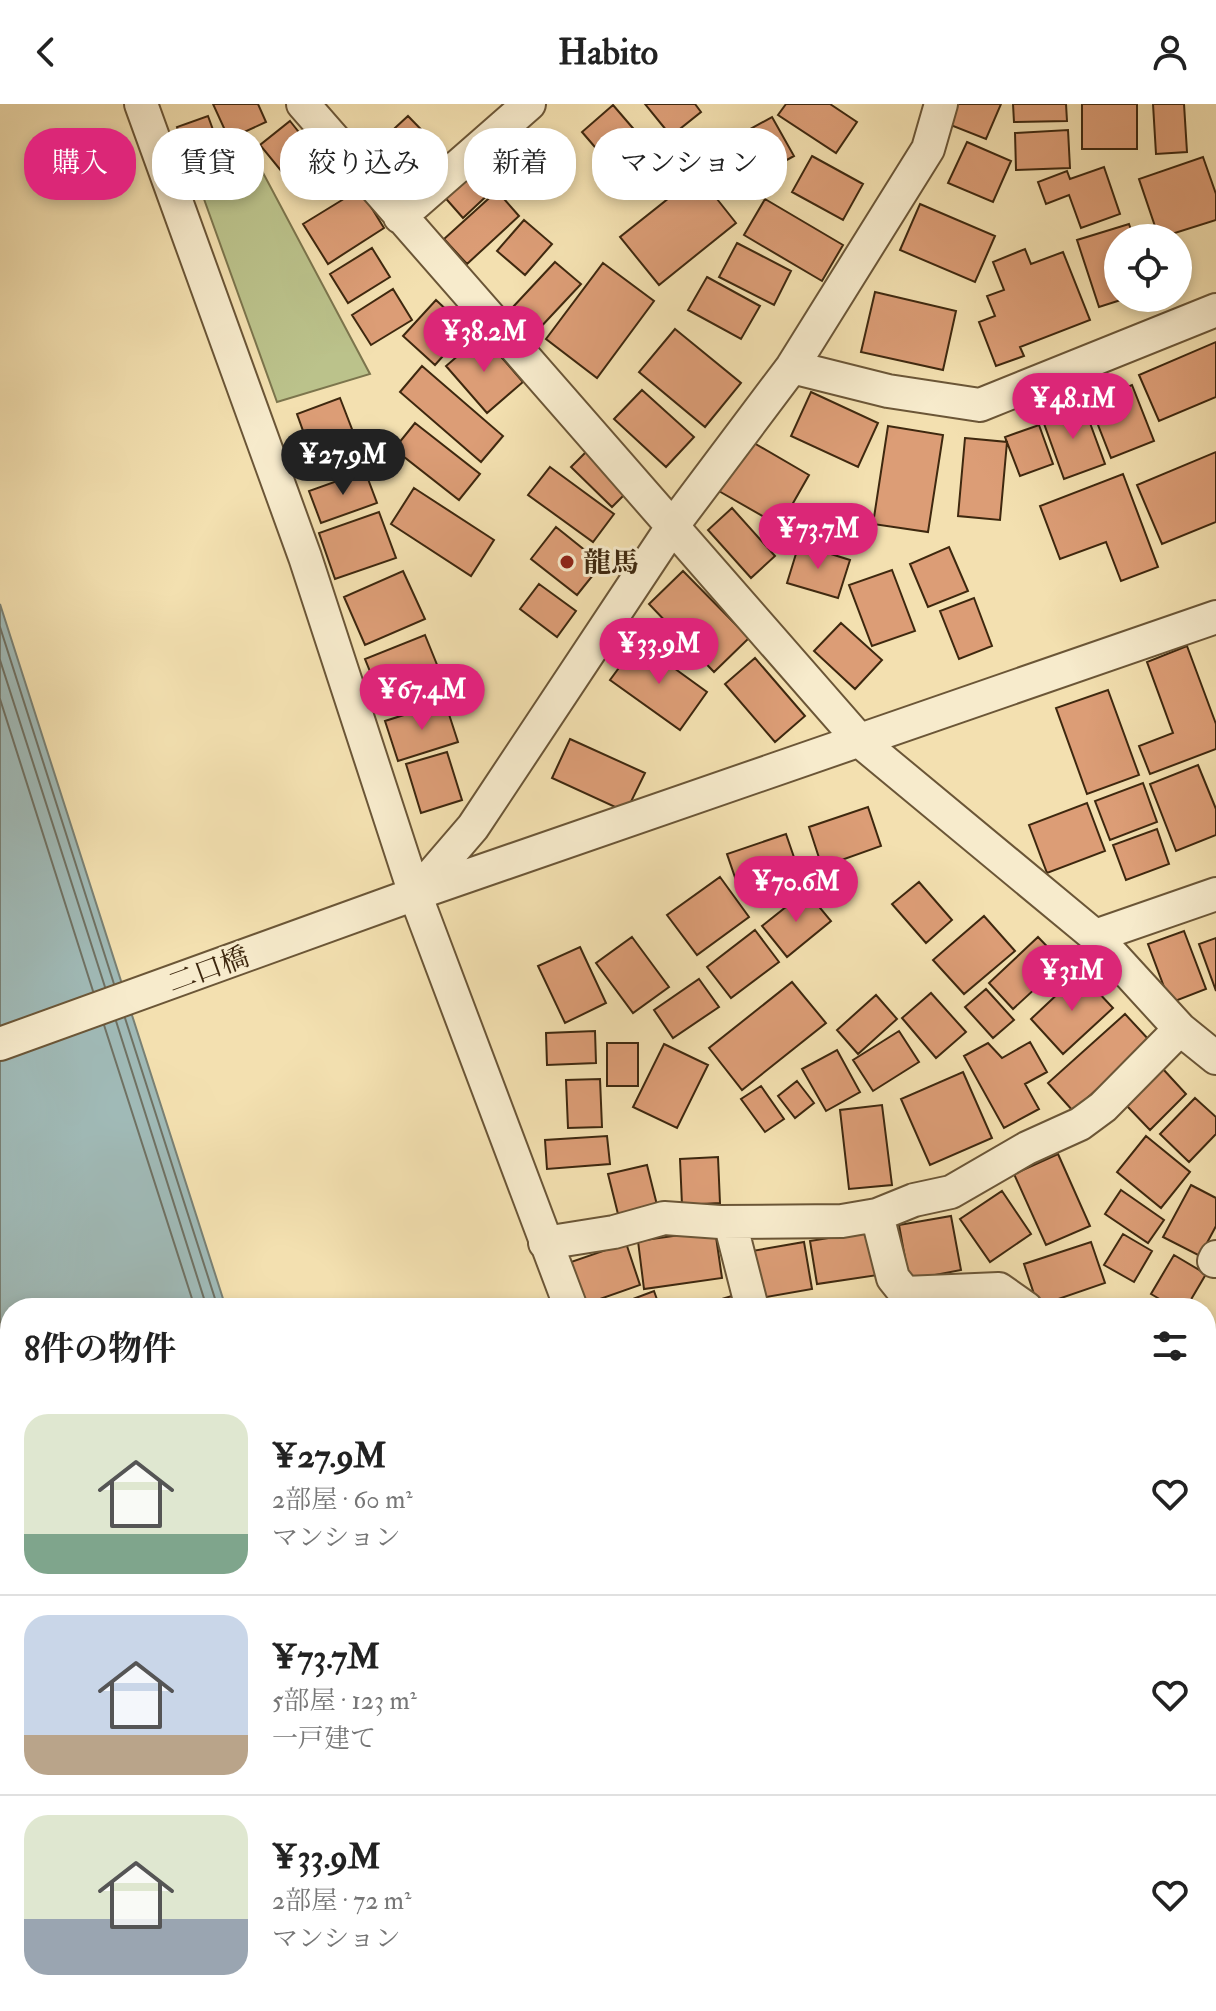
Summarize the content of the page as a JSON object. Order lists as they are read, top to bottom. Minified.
{"streets":{"street":["二口橋"]},"places":["龍馬"],"page":{"header":"Habito","chip":["購入","賃貸","絞り込み","新着","マンション"],"price":["¥38.2M","¥48.1M","¥27.9M","¥73.7M","¥33.9M","¥67.4M","¥70.6M","¥31M"],"heading":"8件の物件","list":[{"name":"¥27.9M","note":"2部屋 · 60 m² · マンション"},{"name":"¥73.7M","note":"5部屋 · 123 m² · 一戸建て"},{"name":"¥33.9M","note":"2部屋 · 72 m² · マンション"}]}}
